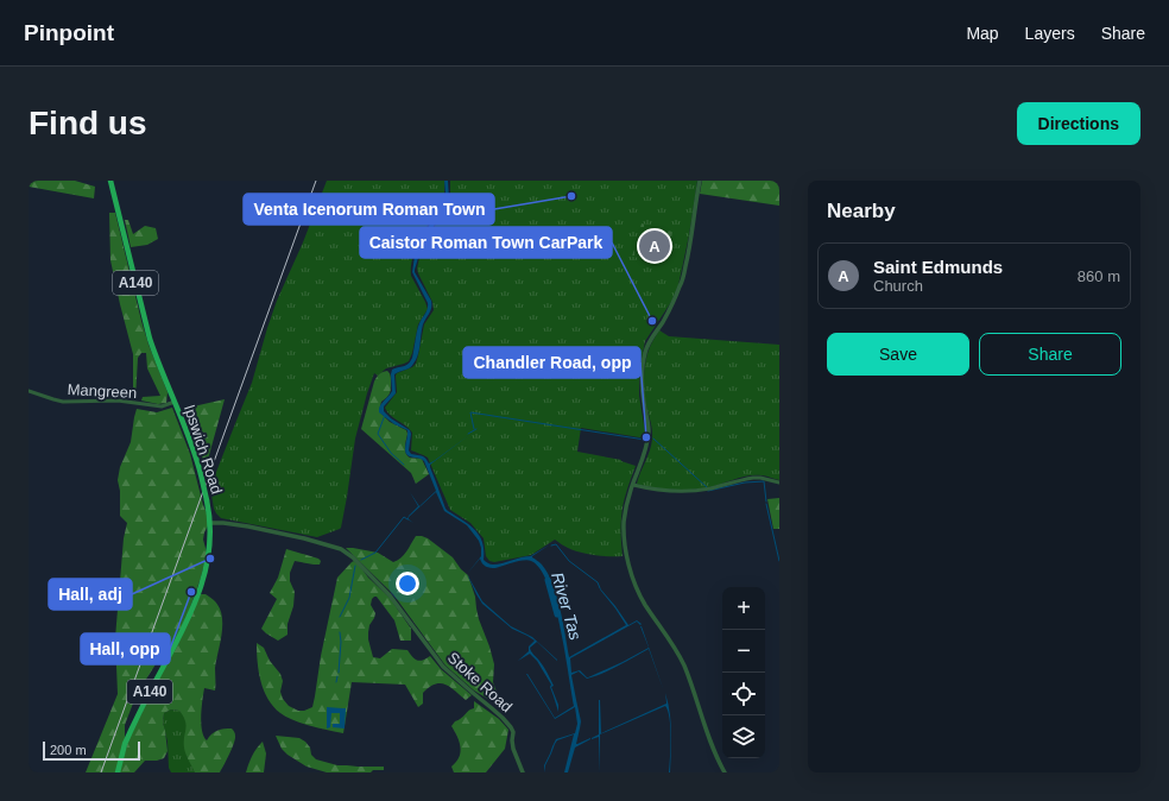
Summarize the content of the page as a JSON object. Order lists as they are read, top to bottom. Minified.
{"streets":{"highway":["A140","Ipswich Road"],"street":["Mangreen","Stoke Road"]},"crossings":[["Mangreen","Ipswich Road"],["Ipswich Road","Stoke Road"]],"water":["River Tas"],"places":["Venta Icenorum Roman Town","Caistor Roman Town CarPark","Chandler Road, opp","Hall, adj","Hall, opp"],"scale_bar":"200 m","page":{"header":"Pinpoint","nav":["Map","Layers","Share"],"buttons":["Directions",["Save","Share"]],"title":"Find us","heading":"Nearby","pins":"A","list":[{"mark":"A","name":"Saint Edmunds","note":"Church","value":"860 m"}],"map_buttons":["+","−"],"scale":"200 m"}}
